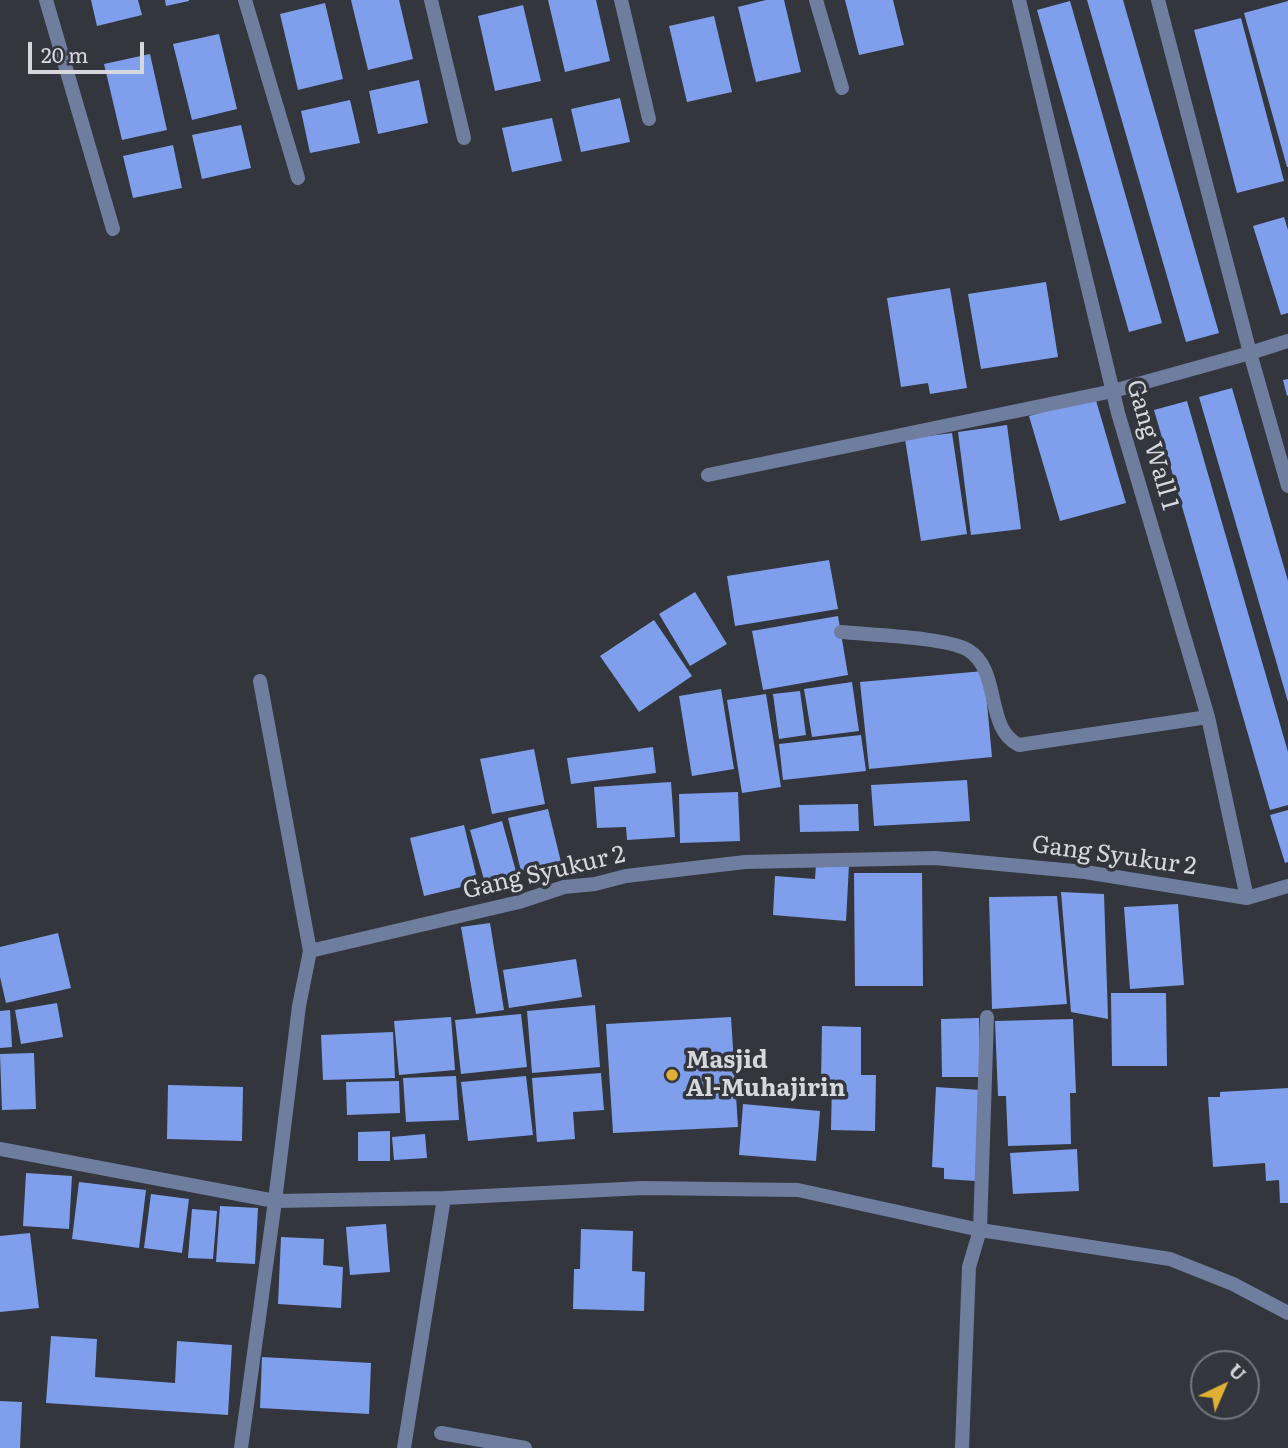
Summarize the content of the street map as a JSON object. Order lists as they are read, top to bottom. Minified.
{"streets":{"street":["Gang Wall 1","Gang Syukur 2"]},"crossings":[["Gang Wall 1","Gang Syukur 2"]],"places":["Masjid Al-Muhajirin"],"scale_bar":"20 m","north":"top right"}
